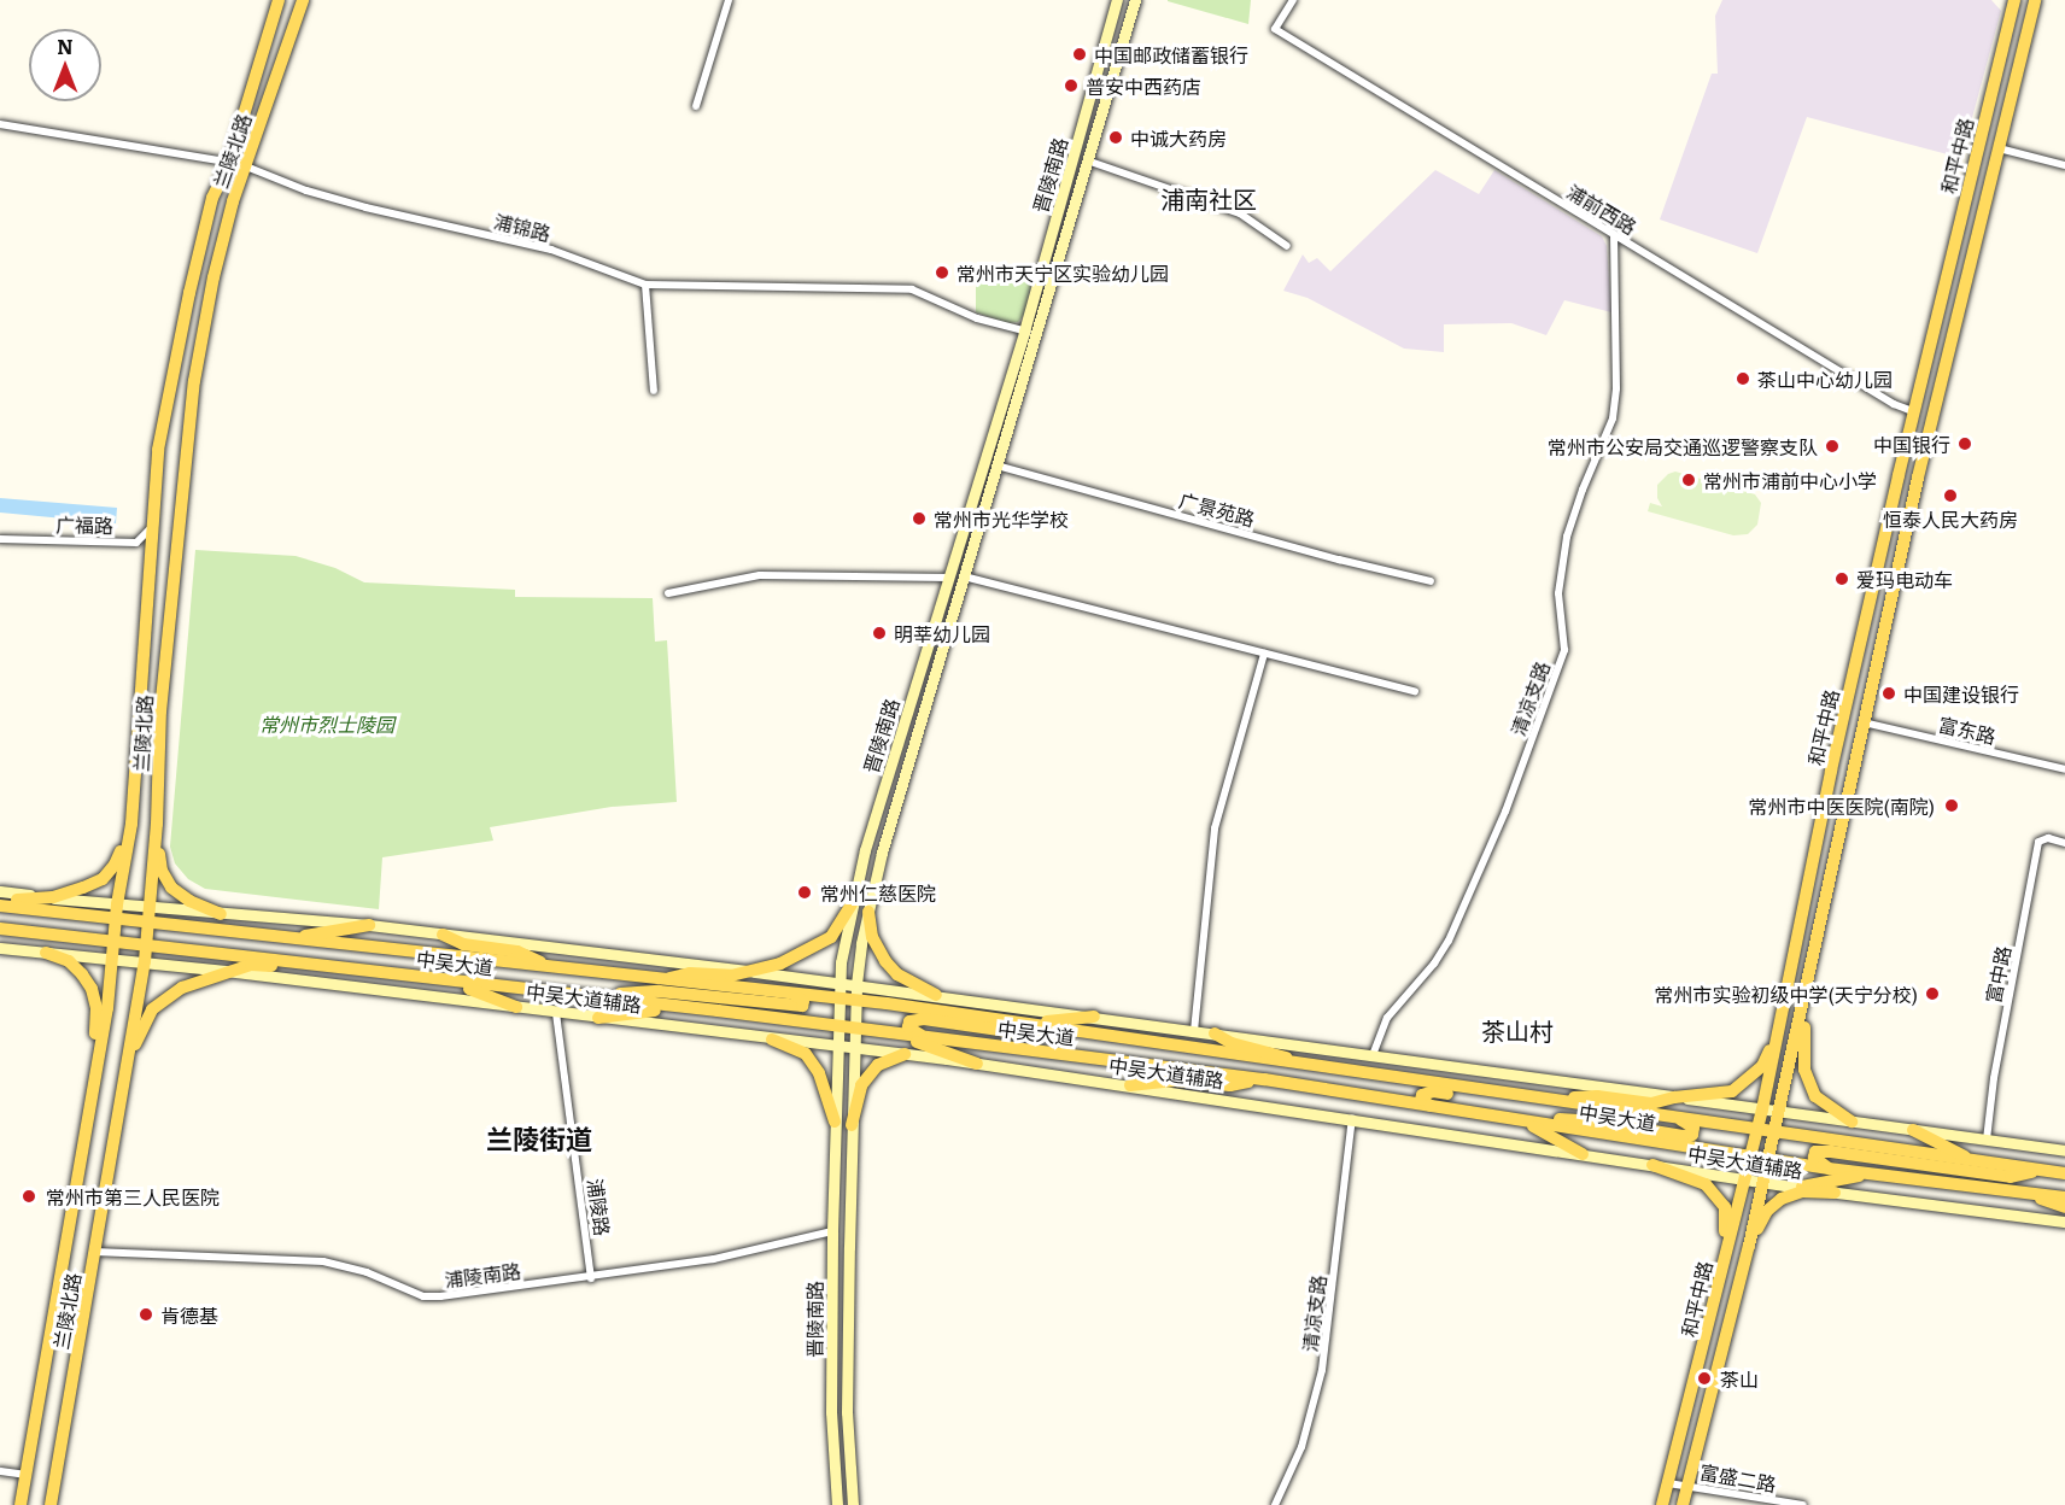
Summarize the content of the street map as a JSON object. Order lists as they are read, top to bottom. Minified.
{"streets":{"main road":["兰陵北路","和平中路","晋陵南路","中吴大道","中吴大道辅路"],"street":["浦前西路","浦锦路","广景苑路","广福路","清凉支路","富东路","富中路","浦陵路","浦陵南路","富盛二路"]},"crossings":[["兰陵北路","浦锦路"],["兰陵北路","广福路"],["兰陵北路","中吴大道"],["兰陵北路","中吴大道辅路"],["兰陵北路","浦陵南路"],["和平中路","浦前西路"],["和平中路","富东路"],["和平中路","中吴大道"],["和平中路","中吴大道辅路"],["和平中路","富盛二路"],["晋陵南路","浦锦路"],["晋陵南路","广景苑路"],["晋陵南路","中吴大道"],["晋陵南路","中吴大道辅路"],["晋陵南路","浦陵南路"],["浦前西路","清凉支路"],["清凉支路","中吴大道辅路"],["中吴大道辅路","浦陵路"],["浦陵路","浦陵南路"]],"districts":["浦南社区","茶山村","兰陵街道"],"parks":["常州市烈士陵园"],"places":["中国邮政储蓄银行","普安中西药店","中诚大药房","常州市天宁区实验幼儿园","茶山中心幼儿园","中国银行","常州市公安局交通巡逻警察支队","常州市浦前中心小学","恒泰人民大药房","常州市光华学校","爱玛电动车","明莘幼儿园","中国建设银行","常州市中医医院(南院)","常州仁慈医院","常州市实验初级中学(天宁分校)","常州市第三人民医院","肯德基","茶山"],"north":"top"}
